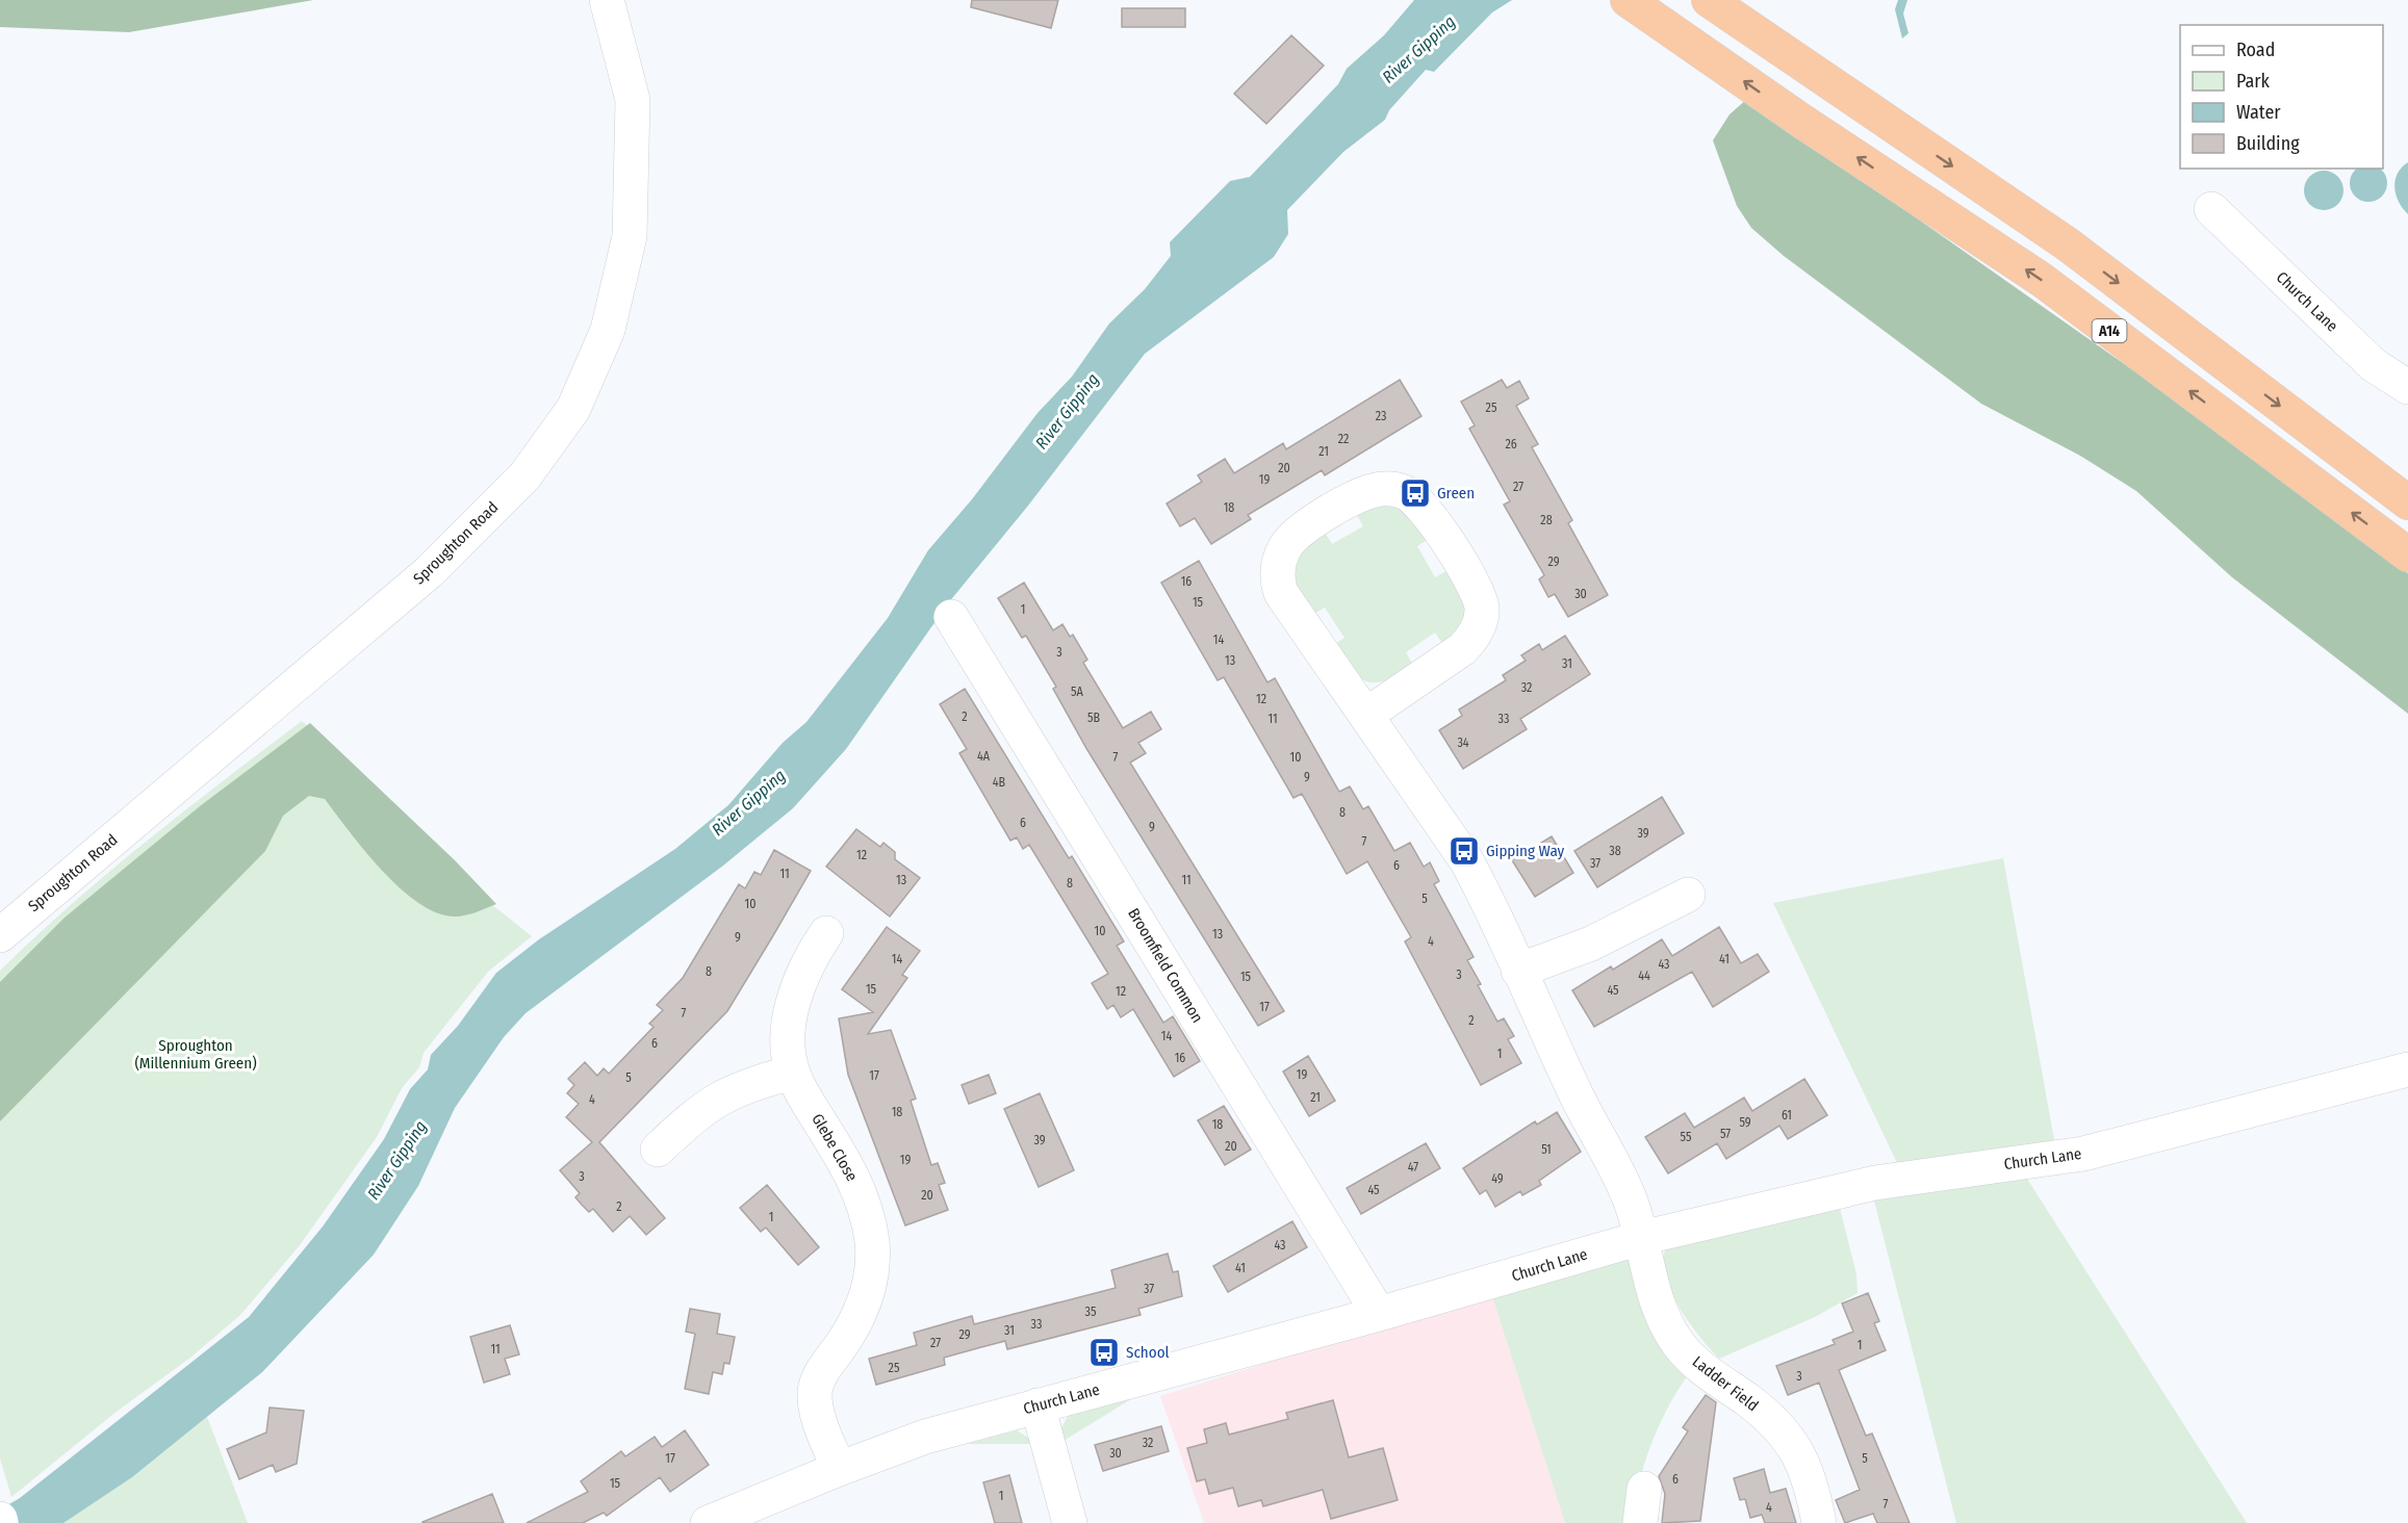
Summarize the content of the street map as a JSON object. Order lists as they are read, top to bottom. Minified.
{"streets":{"highway":["A14"],"street":["Church Lane","Sproughton Road","Broomfield Common","Glebe Close","Ladder Field"]},"crossings":[["Church Lane","Broomfield Common"],["Church Lane","Glebe Close"],["Church Lane","Ladder Field"]],"water":["River Gipping"],"parks":["Sproughton (Millennium Green)"],"places":{"bus stop":["Green","Gipping Way","School"]},"house_numbers":["25","23","22","26","21","20","19","27","18","28","29","16","30","15","1","14","3","13","31","32","5A","12","2","5B","11","33","34","4A","7","10","9","4B","8","6","9","39","7","38","12","37","6","11","13","11","8","5","10","10","13","9","4","14","41","43","8","3","44","15","15","45","12","17","7","2","14","6","1","16","19","17","5","21","4","18","61","59","18","57","55","39","20","51","19","47","3","49","45","20","2","1","43","41","37","35","33","31","29","27","1","11","25","3","32","30","17","5","6","15","1","7","4"],"legend":["Road","Park","Water","Building"]}
